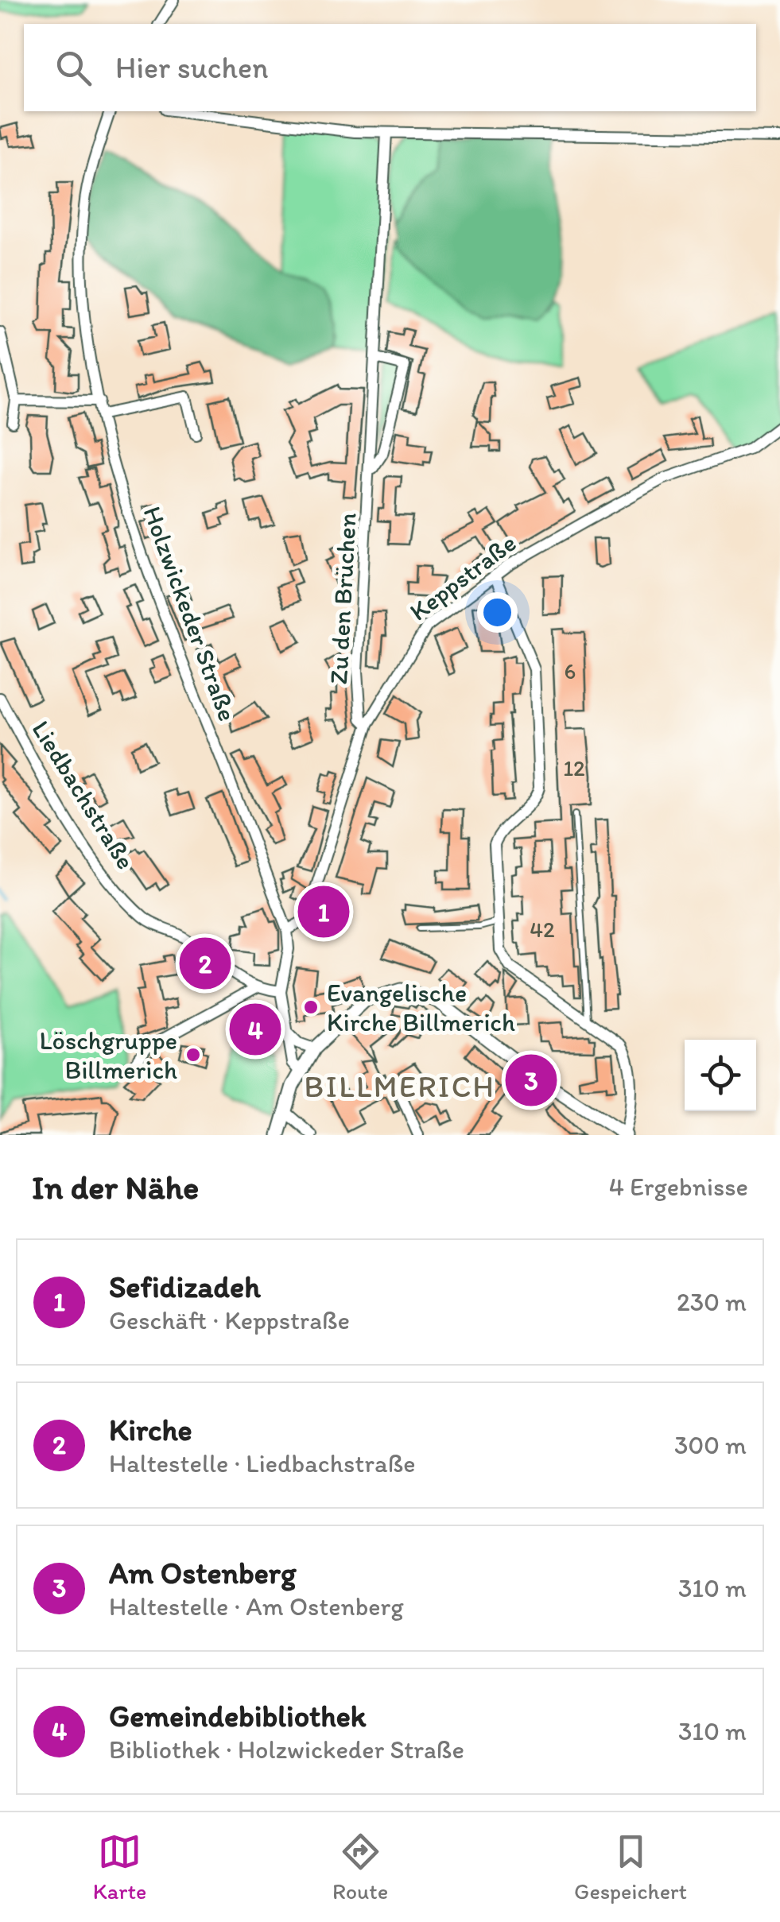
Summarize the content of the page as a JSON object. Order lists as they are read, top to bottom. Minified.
{"streets":{"street":["Keppstraße","Zu den Brüchen","Holzwickeder Straße","Liedbachstraße"]},"crossings":[["Keppstraße","Zu den Brüchen"],["Keppstraße","Holzwickeder Straße"],["Holzwickeder Straße","Liedbachstraße"]],"districts":["BILLMERICH"],"places":["Evangelische Kirche Billmerich","Löschgruppe Billmerich"],"house_numbers":["6","12","42"],"page":{"search":"Hier suchen","pins":["1","2","4","3"],"heading":["In der Nähe","4 Ergebnisse"],"list":[{"mark":"1","name":"Sefidizadeh","note":"Geschäft · Keppstraße","value":"230 m"},{"mark":"2","name":"Kirche","note":"Haltestelle · Liedbachstraße","value":"300 m"},{"mark":"3","name":"Am Ostenberg","note":"Haltestelle · Am Ostenberg","value":"310 m"},{"mark":"4","name":"Gemeindebibliothek","note":"Bibliothek · Holzwickeder Straße","value":"310 m"}],"nav":["Karte","Route","Gespeichert"]}}
